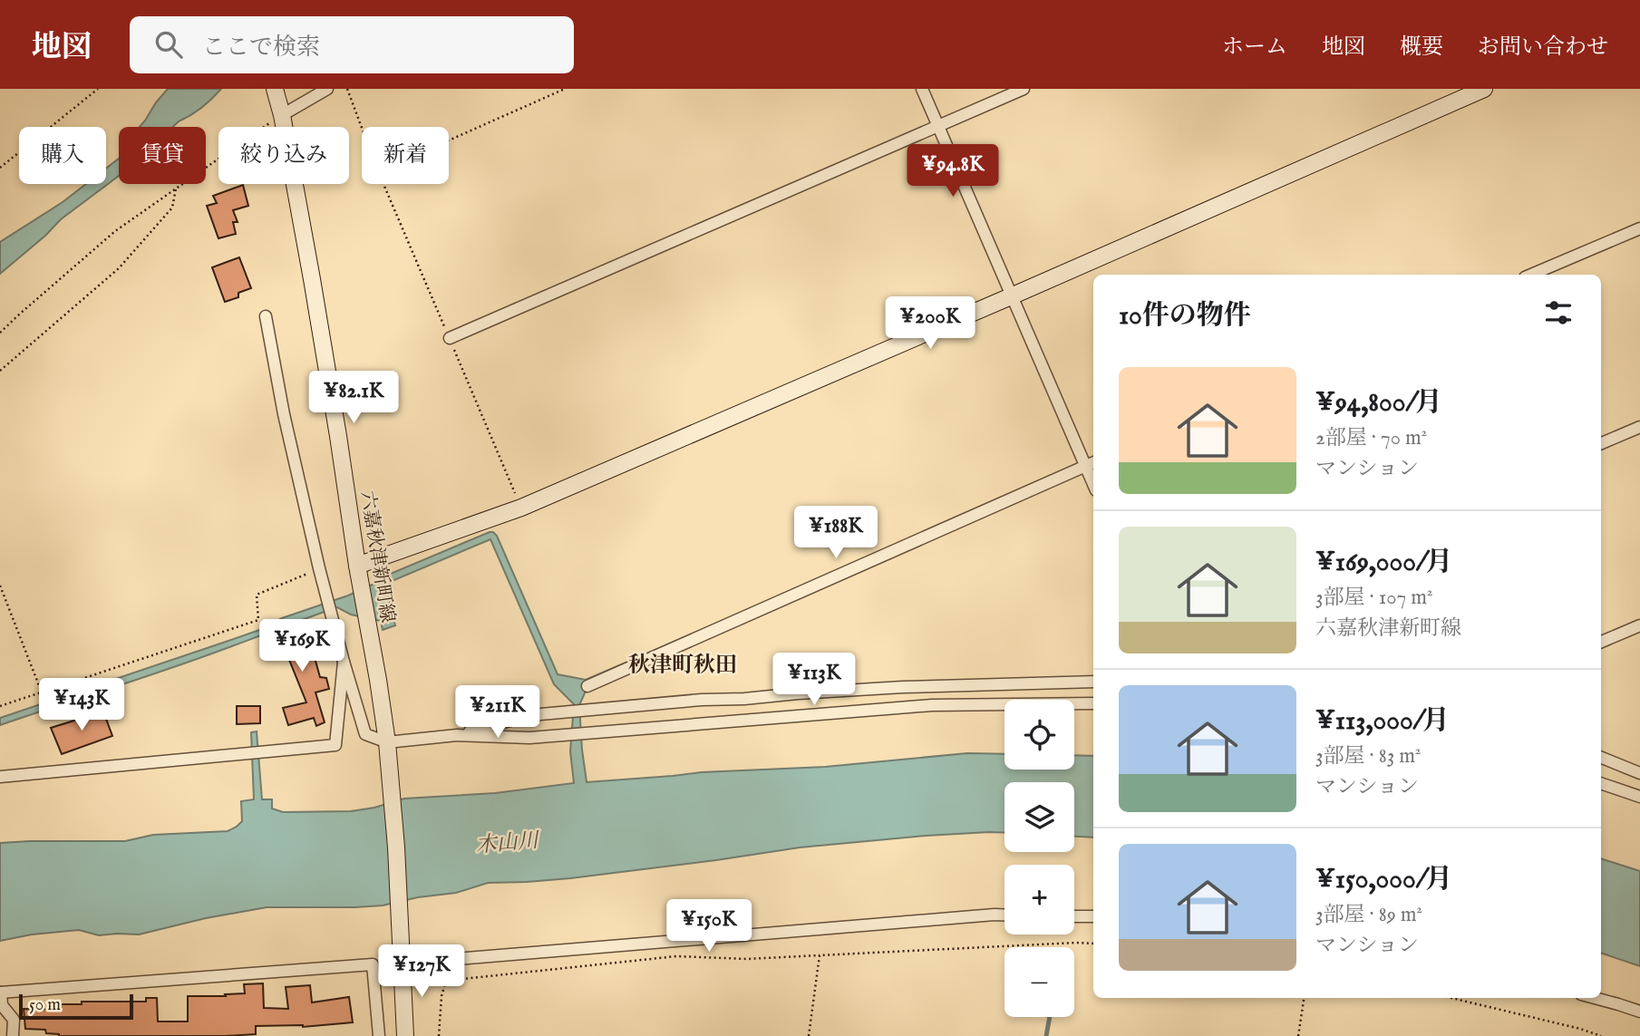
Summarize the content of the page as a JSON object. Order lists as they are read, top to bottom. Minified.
{"streets":{"street":["六嘉秋津新町線"]},"districts":["秋津町秋田"],"water":["木山川"],"scale_bar":"50 m","page":{"header":"地図","search":"ここで検索","nav":["ホーム","地図","概要","お問い合わせ"],"chip":["購入","賃貸","絞り込み","新着"],"price":["¥94.8K","¥200K","¥82.1K","¥188K","¥169K","¥113K","¥143K","¥211K","¥150K","¥127K"],"heading":"10件の物件","list":[{"name":"¥94,800/月","note":"2部屋 · 70 m² · マンション"},{"name":"¥169,000/月","note":"3部屋 · 107 m² · 六嘉秋津新町線"},{"name":"¥113,000/月","note":"3部屋 · 83 m² · マンション"},{"name":"¥150,000/月","note":"3部屋 · 89 m² · マンション"}],"map_buttons":["+","−"],"scale":"50 m"}}
